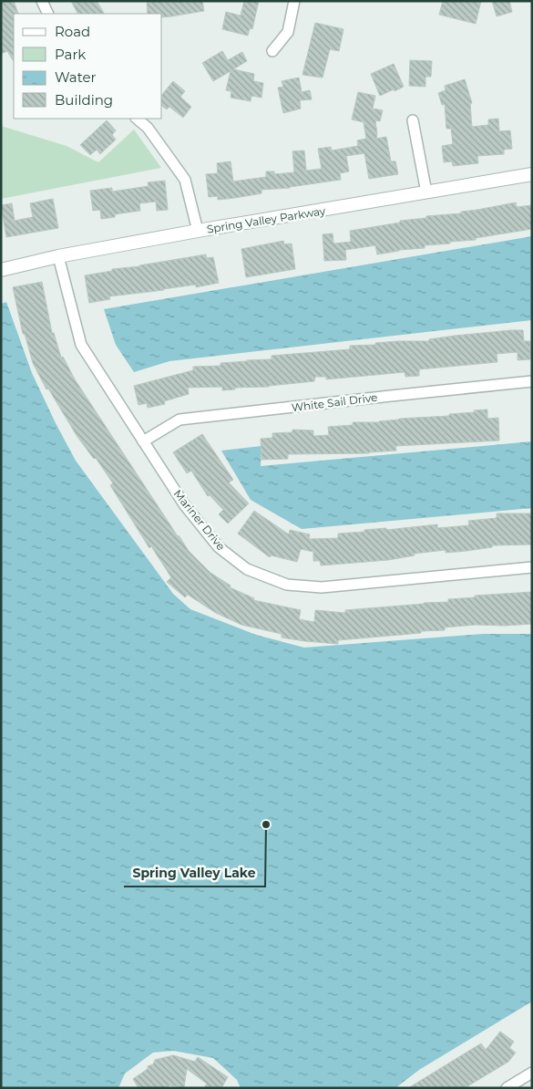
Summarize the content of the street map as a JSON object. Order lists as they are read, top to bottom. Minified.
{"streets":{"street":["Spring Valley Parkway","White Sail Drive","Mariner Drive"]},"crossings":[["Spring Valley Parkway","Mariner Drive"],["White Sail Drive","Mariner Drive"]],"places":["Spring Valley Lake"],"legend":["Road","Park","Water","Building"]}
